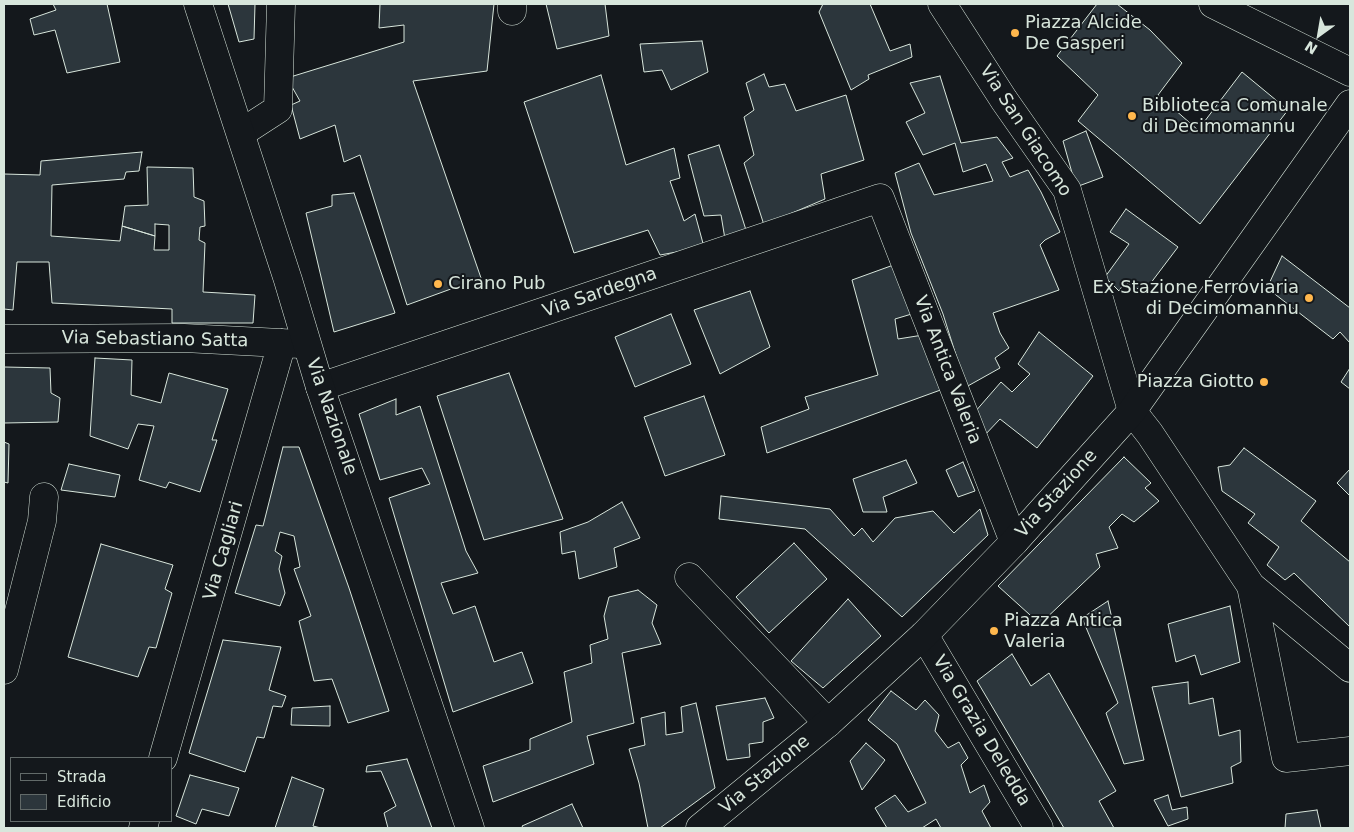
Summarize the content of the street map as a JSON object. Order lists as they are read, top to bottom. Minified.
{"streets":{"street":["Via San Giacomo","Via Sardegna","Via Sebastiano Satta","Via Antica Valeria","Via Nazionale","Via Stazione","Via Cagliari","Via Grazia Deledda"]},"crossings":[["Via San Giacomo","Via Stazione"],["Via Sardegna","Via Antica Valeria"],["Via Sardegna","Via Nazionale"],["Via Sebastiano Satta","Via Nazionale"],["Via Sebastiano Satta","Via Cagliari"],["Via Antica Valeria","Via Stazione"],["Via Nazionale","Via Cagliari"],["Via Stazione","Via Grazia Deledda"]],"places":["Piazza Alcide De Gasperi","Biblioteca Comunale di Decimomannu","Cirano Pub","Ex Stazione Ferroviaria di Decimomannu","Piazza Giotto","Piazza Antica Valeria"],"legend":["Strada","Edificio"],"north":"bottom left"}
